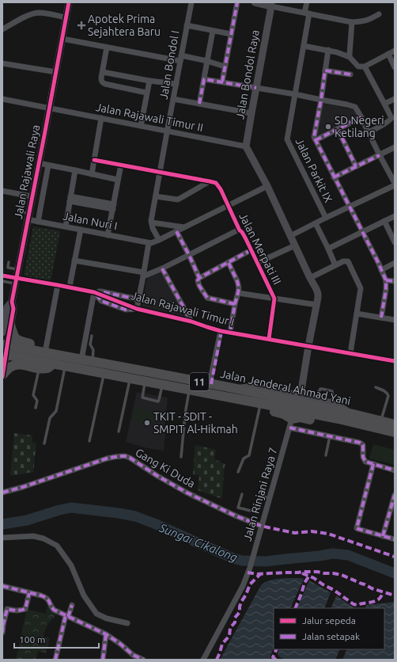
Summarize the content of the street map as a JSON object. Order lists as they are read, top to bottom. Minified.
{"streets":{"highway":["11","Jalan Jenderal Ahmad Yani"],"street":["Jalan Bondol I","Jalan Bondol Raya","Jalan Rajawali Timur II","Jalan Parkit IX","Jalan Rajawali Raya","Jalan Nuri I","Jalan Merpati III","Jalan Rajawali Timur I","Gang Ki Duda","Jalan Rinjani Raya 7"]},"crossings":[["Jalan Bondol I","Jalan Rajawali Timur II"],["Jalan Bondol Raya","Jalan Rajawali Timur II"],["Jalan Rajawali Timur II","Jalan Rajawali Raya"],["Jalan Rajawali Raya","Jalan Nuri I"],["Jalan Rajawali Raya","Jalan Rajawali Timur I"],["Jalan Rajawali Raya","Jalan Jenderal Ahmad Yani"],["Jalan Merpati III","Jalan Rajawali Timur I"],["Gang Ki Duda","Jalan Rinjani Raya 7"]],"water":["Sungai Cikalong"],"places":{"health":["Apotek Prima Sejahtera Baru"],"other":["SD Negeri Ketilang","TKIT - SDIT - SMPIT Al-Hikmah"]},"legend":["Jalur sepeda","Jalan setapak"],"scale_bar":"100 m"}
